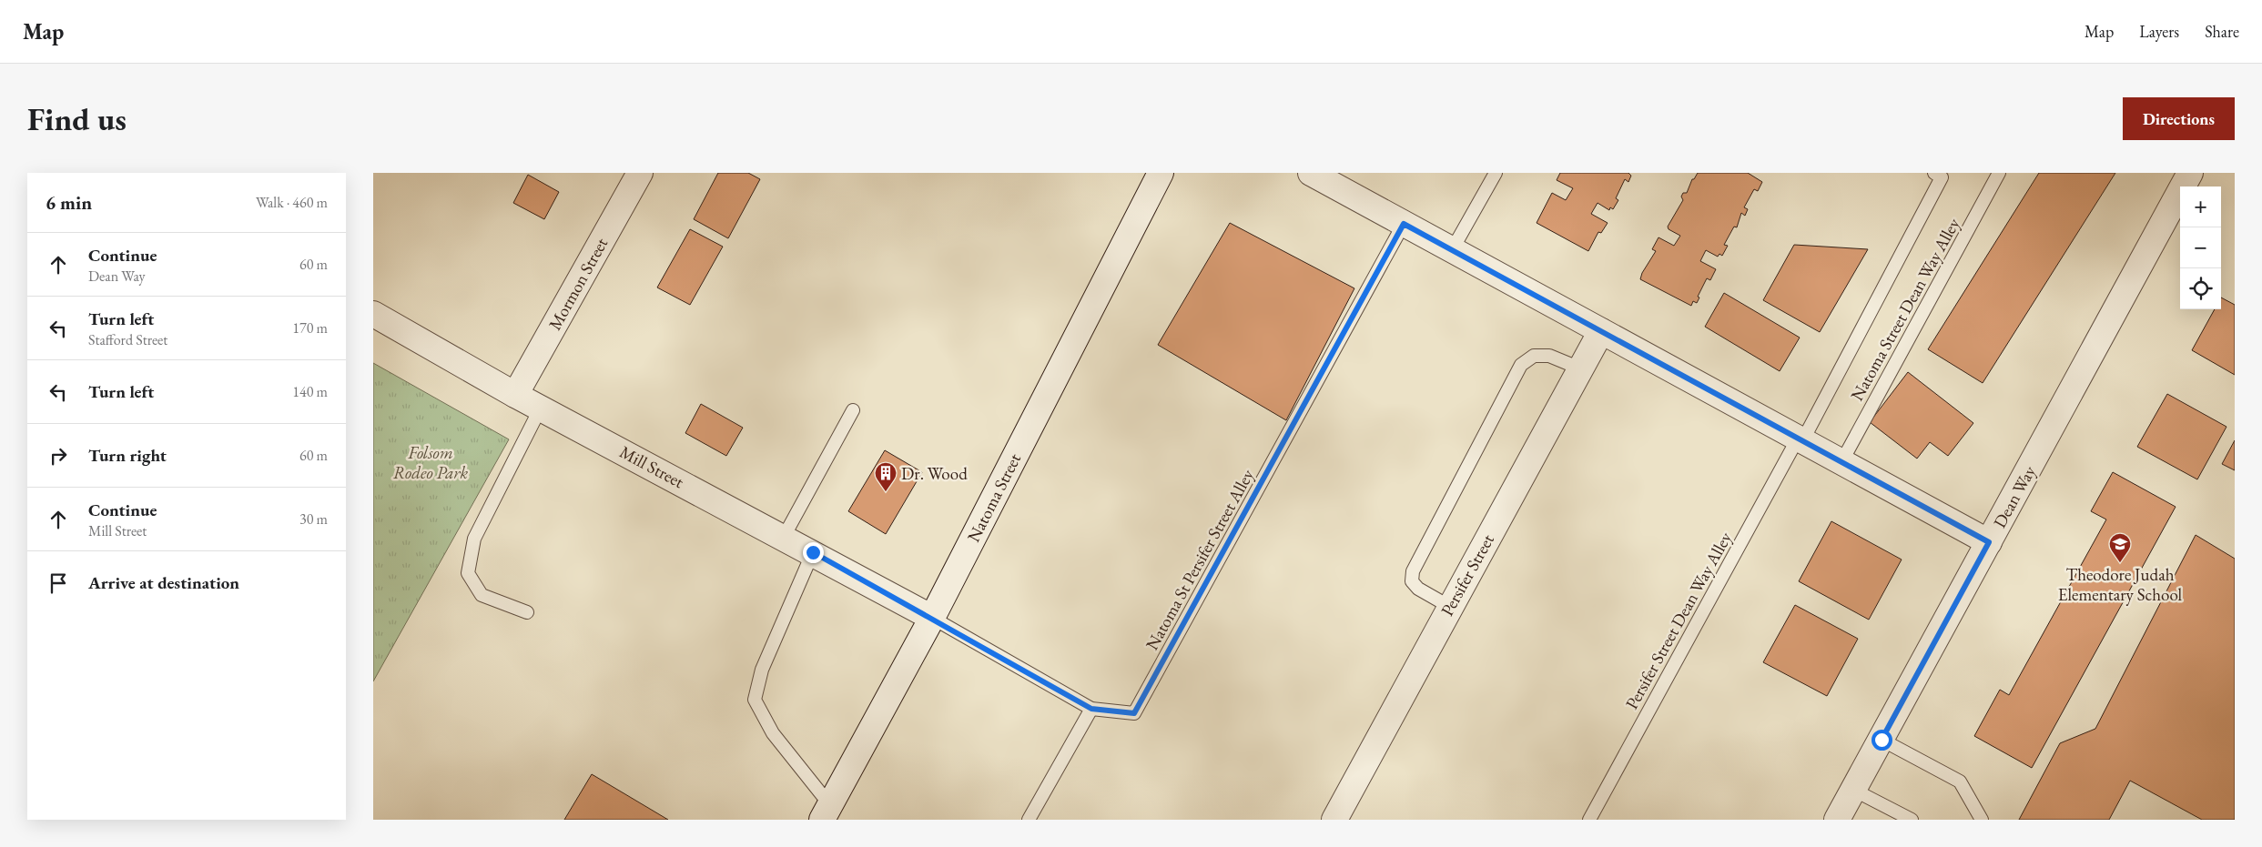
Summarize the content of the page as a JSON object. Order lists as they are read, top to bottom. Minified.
{"streets":{"street":["Mormon Street","Mill Street","Dean Way","Natoma Street","Persifer Street"],"lane":["Natoma Street Dean Way Alley","Natoma St Persifer Street Alley","Persifer Street Dean Way Alley"]},"crossings":[["Mormon Street","Mill Street"],["Mill Street","Natoma Street"],["Mill Street","Natoma St Persifer Street Alley"],["Natoma Street","Natoma St Persifer Street Alley"]],"parks":["Folsom Rodeo Park"],"places":{"building":["Dr. Wood"],"school or university":["Theodore Judah Elementary School"]},"page":{"header":"Map","nav":["Map","Layers","Share"],"buttons":"Directions","title":"Find us","heading":["6 min","Walk · 460 m"],"map_buttons":["+","−"],"list":[["Continue","Dean Way","60 m"],["Turn left","Stafford Street","170 m"],["Turn left","140 m"],["Turn right","60 m"],["Continue","Mill Street","30 m"],"Arrive at destination"]}}
